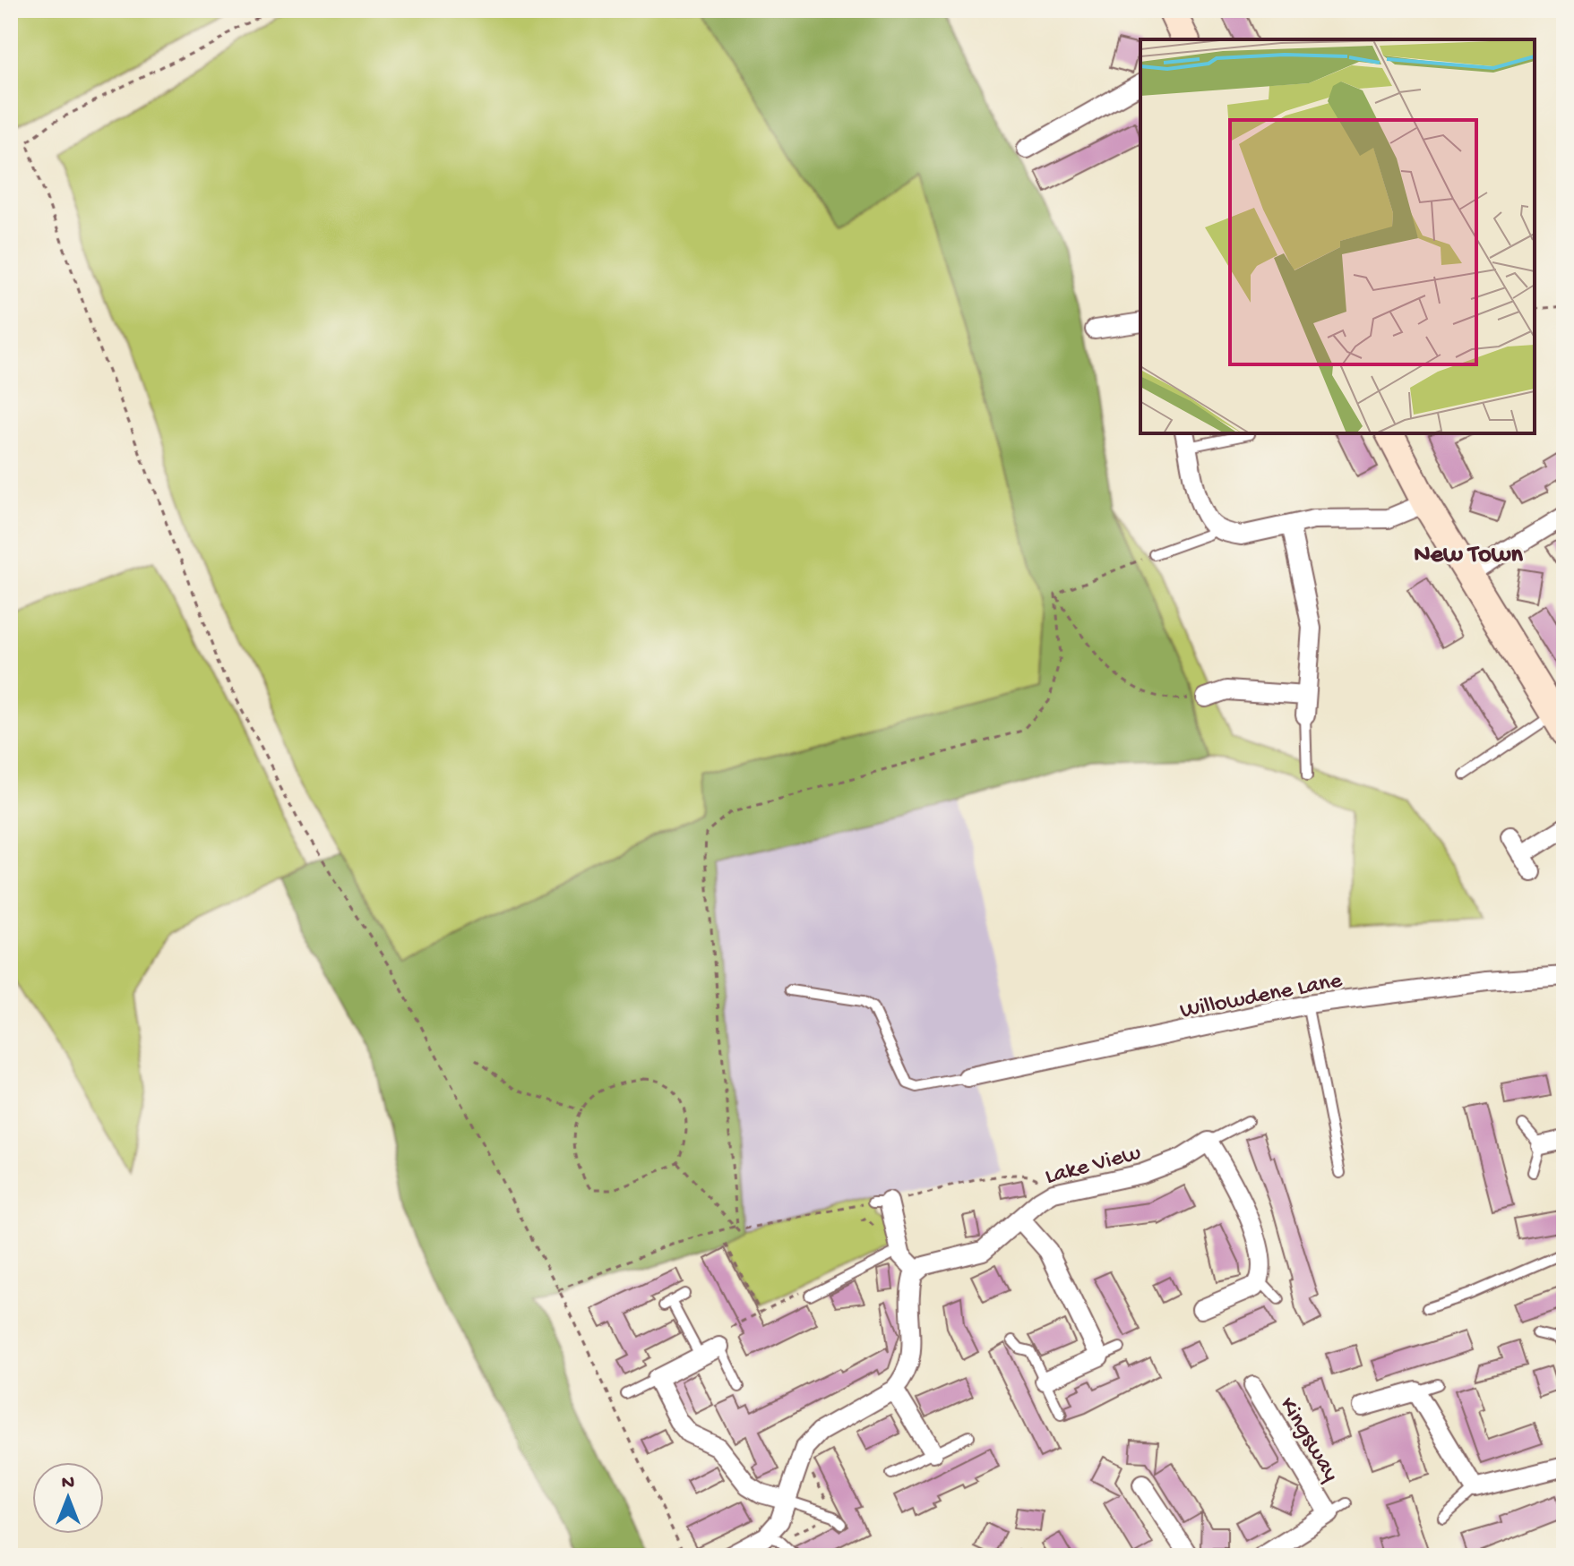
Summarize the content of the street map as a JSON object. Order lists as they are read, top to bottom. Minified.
{"streets":{"street":["Willowdene Lane","Lake View","Kingsway"]},"districts":["New Town"],"north":"top"}
